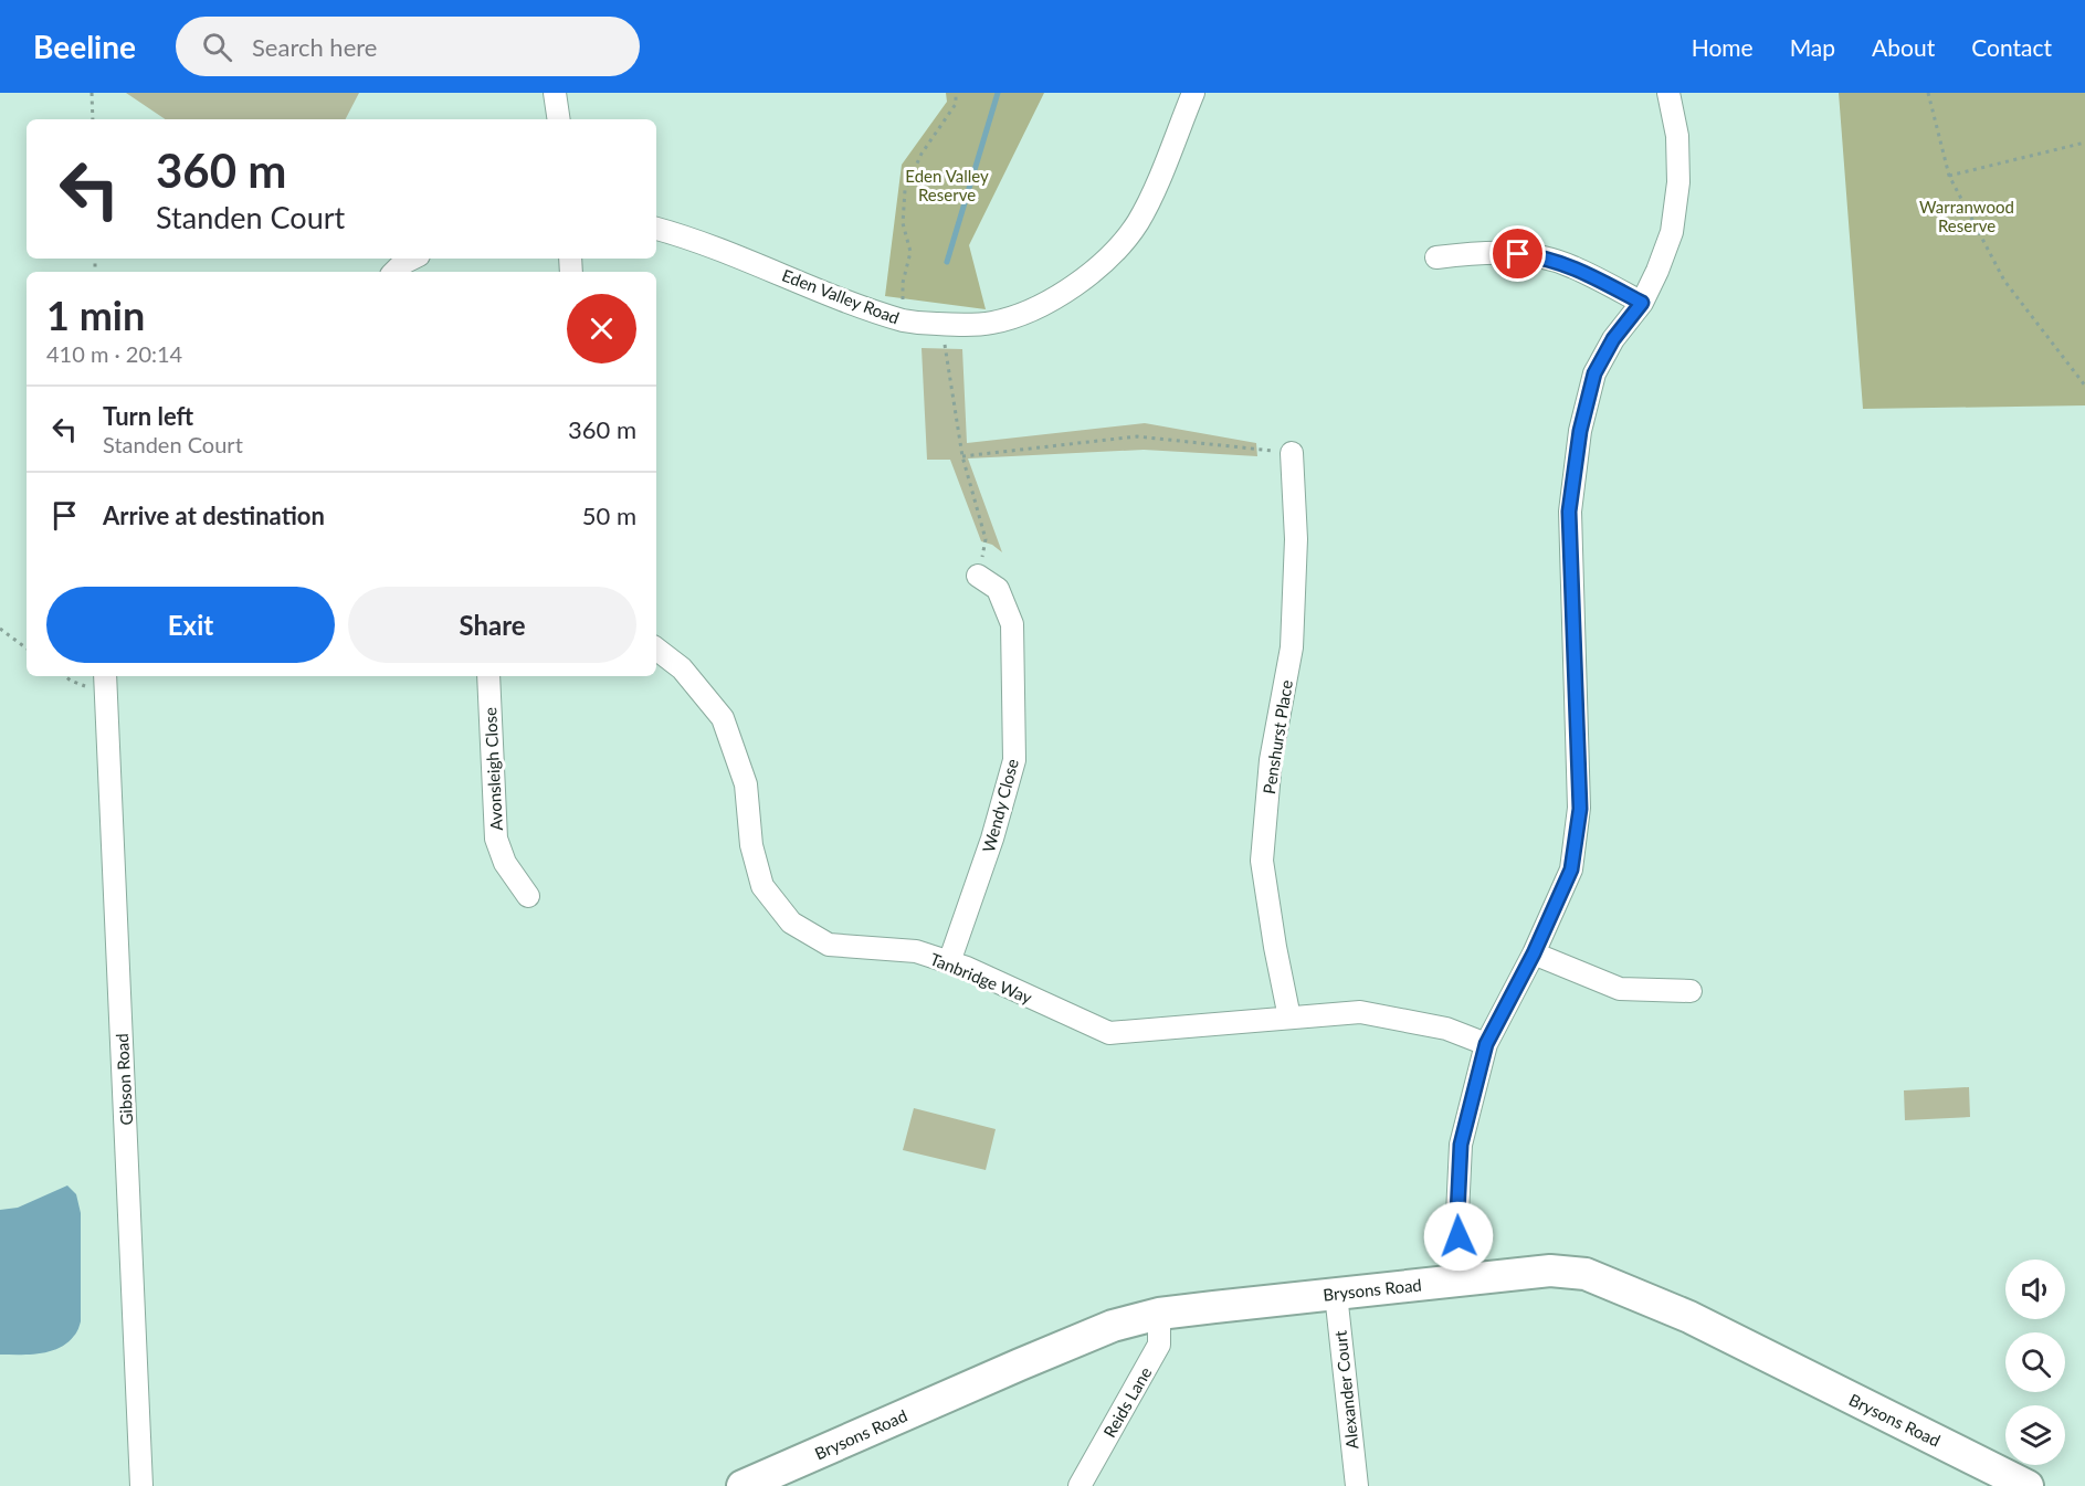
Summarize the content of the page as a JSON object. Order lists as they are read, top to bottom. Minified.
{"streets":{"street":["Eden Valley Road","Penshurst Place","Avonsleigh Close","Wendy Close","Tanbridge Way","Gibson Road","Brysons Road","Alexander Court","Reids Lane"]},"crossings":[["Penshurst Place","Tanbridge Way"],["Wendy Close","Tanbridge Way"],["Brysons Road","Alexander Court"],["Brysons Road","Reids Lane"]],"parks":["Eden Valley Reserve","Warranwood Reserve"],"page":{"header":"Beeline","search":"Search here","nav":["Home","Map","About","Contact"],"turn":["360 m","Standen Court"],"heading":["1 min","410 m · 20:14"],"list":[{"name":"Turn left","note":"Standen Court","value":"360 m"},{"name":"Arrive at destination","value":"50 m"}],"buttons":["Exit","Share"]}}
